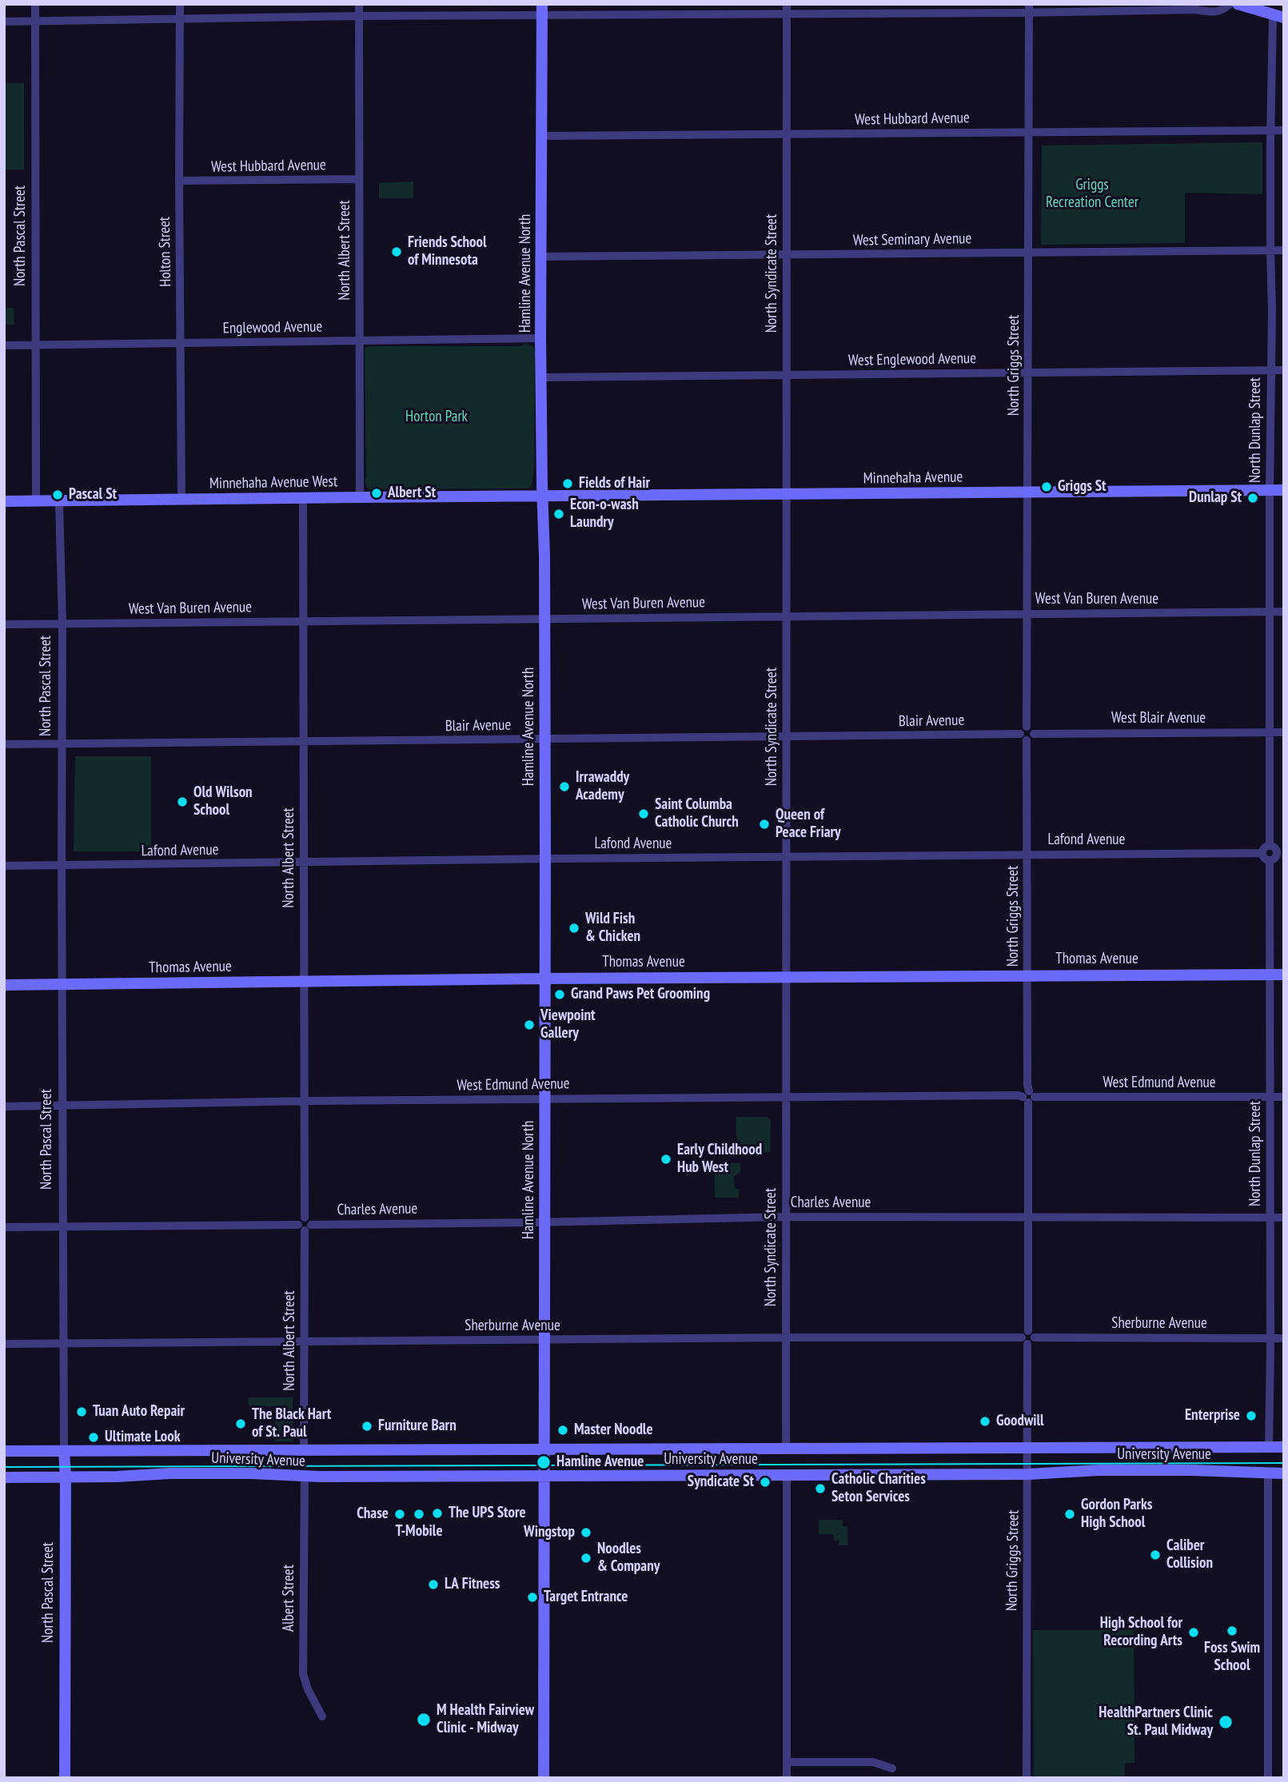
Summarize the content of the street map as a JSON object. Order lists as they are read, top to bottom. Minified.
{"streets":{"street":["West Hubbard Avenue","North Pascal Street","West Seminary Avenue","North Albert Street","Holton Street","Hamline Avenue North","North Syndicate Street","Englewood Avenue","West Englewood Avenue","North Griggs Street","North Dunlap Street","Minnehaha Avenue","Minnehaha Avenue West","West Van Buren Avenue","West Blair Avenue","Blair Avenue","Lafond Avenue","Thomas Avenue","West Edmund Avenue","Charles Avenue","Sherburne Avenue","University Avenue","Albert Street"]},"crossings":[["West Hubbard Avenue","North Albert Street"],["West Hubbard Avenue","Holton Street"],["West Hubbard Avenue","Hamline Avenue North"],["West Hubbard Avenue","North Syndicate Street"],["West Hubbard Avenue","North Griggs Street"],["West Hubbard Avenue","North Dunlap Street"],["North Pascal Street","Englewood Avenue"],["North Pascal Street","Minnehaha Avenue West"],["North Pascal Street","West Van Buren Avenue"],["North Pascal Street","Blair Avenue"],["North Pascal Street","Lafond Avenue"],["North Pascal Street","Thomas Avenue"],["North Pascal Street","West Edmund Avenue"],["North Pascal Street","Charles Avenue"],["North Pascal Street","Sherburne Avenue"],["North Pascal Street","University Avenue"],["West Seminary Avenue","Hamline Avenue North"],["West Seminary Avenue","North Syndicate Street"],["West Seminary Avenue","North Griggs Street"],["West Seminary Avenue","North Dunlap Street"],["North Albert Street","Englewood Avenue"],["North Albert Street","Minnehaha Avenue West"],["North Albert Street","West Van Buren Avenue"],["North Albert Street","Blair Avenue"],["North Albert Street","Lafond Avenue"],["North Albert Street","Thomas Avenue"],["North Albert Street","West Edmund Avenue"],["North Albert Street","Charles Avenue"],["North Albert Street","Sherburne Avenue"],["North Albert Street","University Avenue"],["Holton Street","Englewood Avenue"],["Holton Street","Minnehaha Avenue West"],["Hamline Avenue North","Englewood Avenue"],["Hamline Avenue North","West Englewood Avenue"],["Hamline Avenue North","Minnehaha Avenue"],["Hamline Avenue North","Minnehaha Avenue West"],["Hamline Avenue North","West Van Buren Avenue"],["Hamline Avenue North","Blair Avenue"],["Hamline Avenue North","Lafond Avenue"],["Hamline Avenue North","Thomas Avenue"],["Hamline Avenue North","West Edmund Avenue"],["Hamline Avenue North","Charles Avenue"],["Hamline Avenue North","Sherburne Avenue"],["Hamline Avenue North","University Avenue"],["North Syndicate Street","West Englewood Avenue"],["North Syndicate Street","Minnehaha Avenue"],["North Syndicate Street","West Van Buren Avenue"],["North Syndicate Street","Blair Avenue"],["North Syndicate Street","Lafond Avenue"],["North Syndicate Street","Thomas Avenue"],["North Syndicate Street","West Edmund Avenue"],["North Syndicate Street","Charles Avenue"],["North Syndicate Street","Sherburne Avenue"],["North Syndicate Street","University Avenue"],["West Englewood Avenue","North Griggs Street"],["West Englewood Avenue","North Dunlap Street"],["North Griggs Street","Minnehaha Avenue"],["North Griggs Street","West Van Buren Avenue"],["North Griggs Street","West Blair Avenue"],["North Griggs Street","Blair Avenue"],["North Griggs Street","Lafond Avenue"],["North Griggs Street","Thomas Avenue"],["North Griggs Street","West Edmund Avenue"],["North Griggs Street","Charles Avenue"],["North Griggs Street","Sherburne Avenue"],["North Griggs Street","University Avenue"],["North Dunlap Street","Minnehaha Avenue"],["North Dunlap Street","West Van Buren Avenue"],["North Dunlap Street","West Blair Avenue"],["North Dunlap Street","Lafond Avenue"],["North Dunlap Street","Thomas Avenue"],["North Dunlap Street","West Edmund Avenue"],["North Dunlap Street","Charles Avenue"],["North Dunlap Street","Sherburne Avenue"],["North Dunlap Street","University Avenue"],["Minnehaha Avenue","Minnehaha Avenue West"],["West Blair Avenue","Blair Avenue"],["University Avenue","Albert Street"]],"parks":["Griggs Recreation Center","Horton Park"],"places":["Friends School of Minnesota","Fields of Hair","Griggs St","Albert St","Pascal St","Dunlap St","Econ-o-wash Laundry","Irrawaddy Academy","Old Wilson School","Saint Columba Catholic Church","Queen of Peace Friary","Wild Fish & Chicken","Grand Paws Pet Grooming","Viewpoint Gallery","Early Childhood Hub West","Tuan Auto Repair","Enterprise","Goodwill","The Black Hart of St. Paul","Furniture Barn","Master Noodle","Ultimate Look","Hamline Avenue","Syndicate St","Catholic Charities Seton Services","The UPS Store","Chase","T-Mobile","Gordon Parks High School","Wingstop","Caliber Collision","Noodles & Company","LA Fitness","Target Entrance","Foss Swim School","High School for Recording Arts","M Health Fairview Clinic - Midway","HealthPartners Clinic St. Paul Midway"]}
